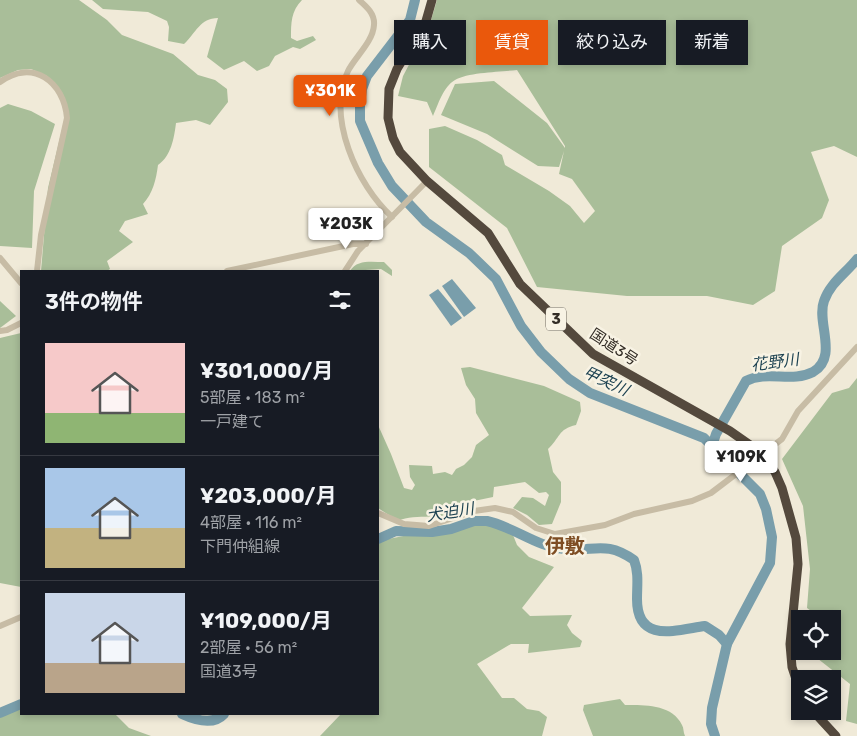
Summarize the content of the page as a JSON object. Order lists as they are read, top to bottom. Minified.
{"streets":{"highway":["3","国道3号"]},"districts":["伊敷"],"water":["花野川","甲突川","犬迫川"],"page":{"chip":["購入","賃貸","絞り込み","新着"],"price":["¥301K","¥203K","¥109K"],"heading":"3件の物件","list":[{"name":"¥301,000/月","note":"5部屋 · 183 m² · 一戸建て"},{"name":"¥203,000/月","note":"4部屋 · 116 m² · 下門仲組線"},{"name":"¥109,000/月","note":"2部屋 · 56 m² · 国道3号"}]}}
